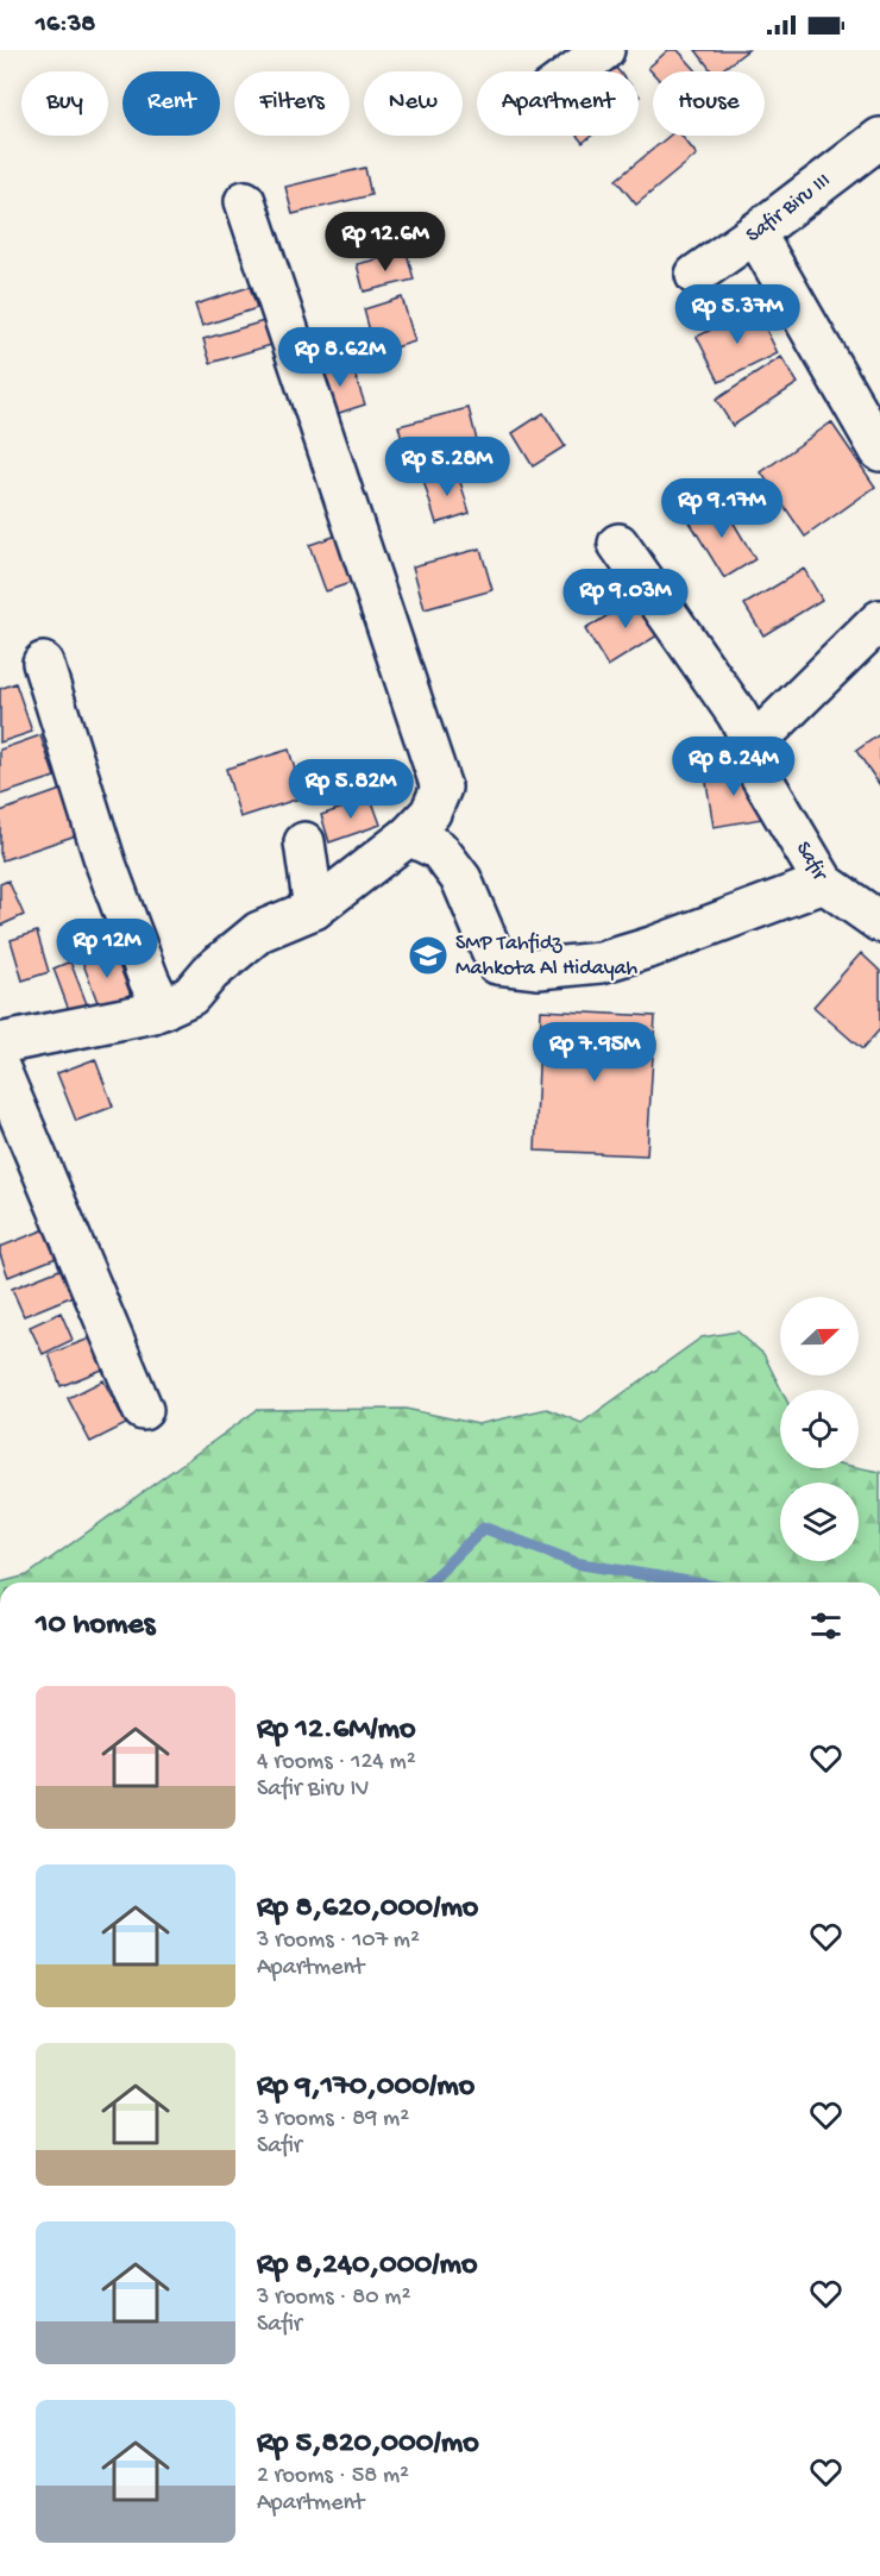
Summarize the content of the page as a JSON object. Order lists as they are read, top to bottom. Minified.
{"streets":{"street":["Safir Biru III","Safir"]},"places":{"school or university":["SMP Tahfidz Mahkota Al Hidayah"]},"north":"right","page":{"status":"16:38","chip":["Buy","Rent","Filters","New","Apartment","House"],"price":["Rp 12.6M","Rp 5.37M","Rp 8.62M","Rp 5.28M","Rp 9.17M","Rp 9.03M","Rp 8.24M","Rp 5.82M","Rp 12M","Rp 7.95M"],"heading":"10 homes","list":[{"name":"Rp 12.6M/mo","note":"4 rooms · 124 m² · Safir Biru IV"},{"name":"Rp 8,620,000/mo","note":"3 rooms · 107 m² · Apartment"},{"name":"Rp 9,170,000/mo","note":"3 rooms · 89 m² · Safir"},{"name":"Rp 8,240,000/mo","note":"3 rooms · 80 m² · Safir"},{"name":"Rp 5,820,000/mo","note":"2 rooms · 58 m² · Apartment"}]}}
